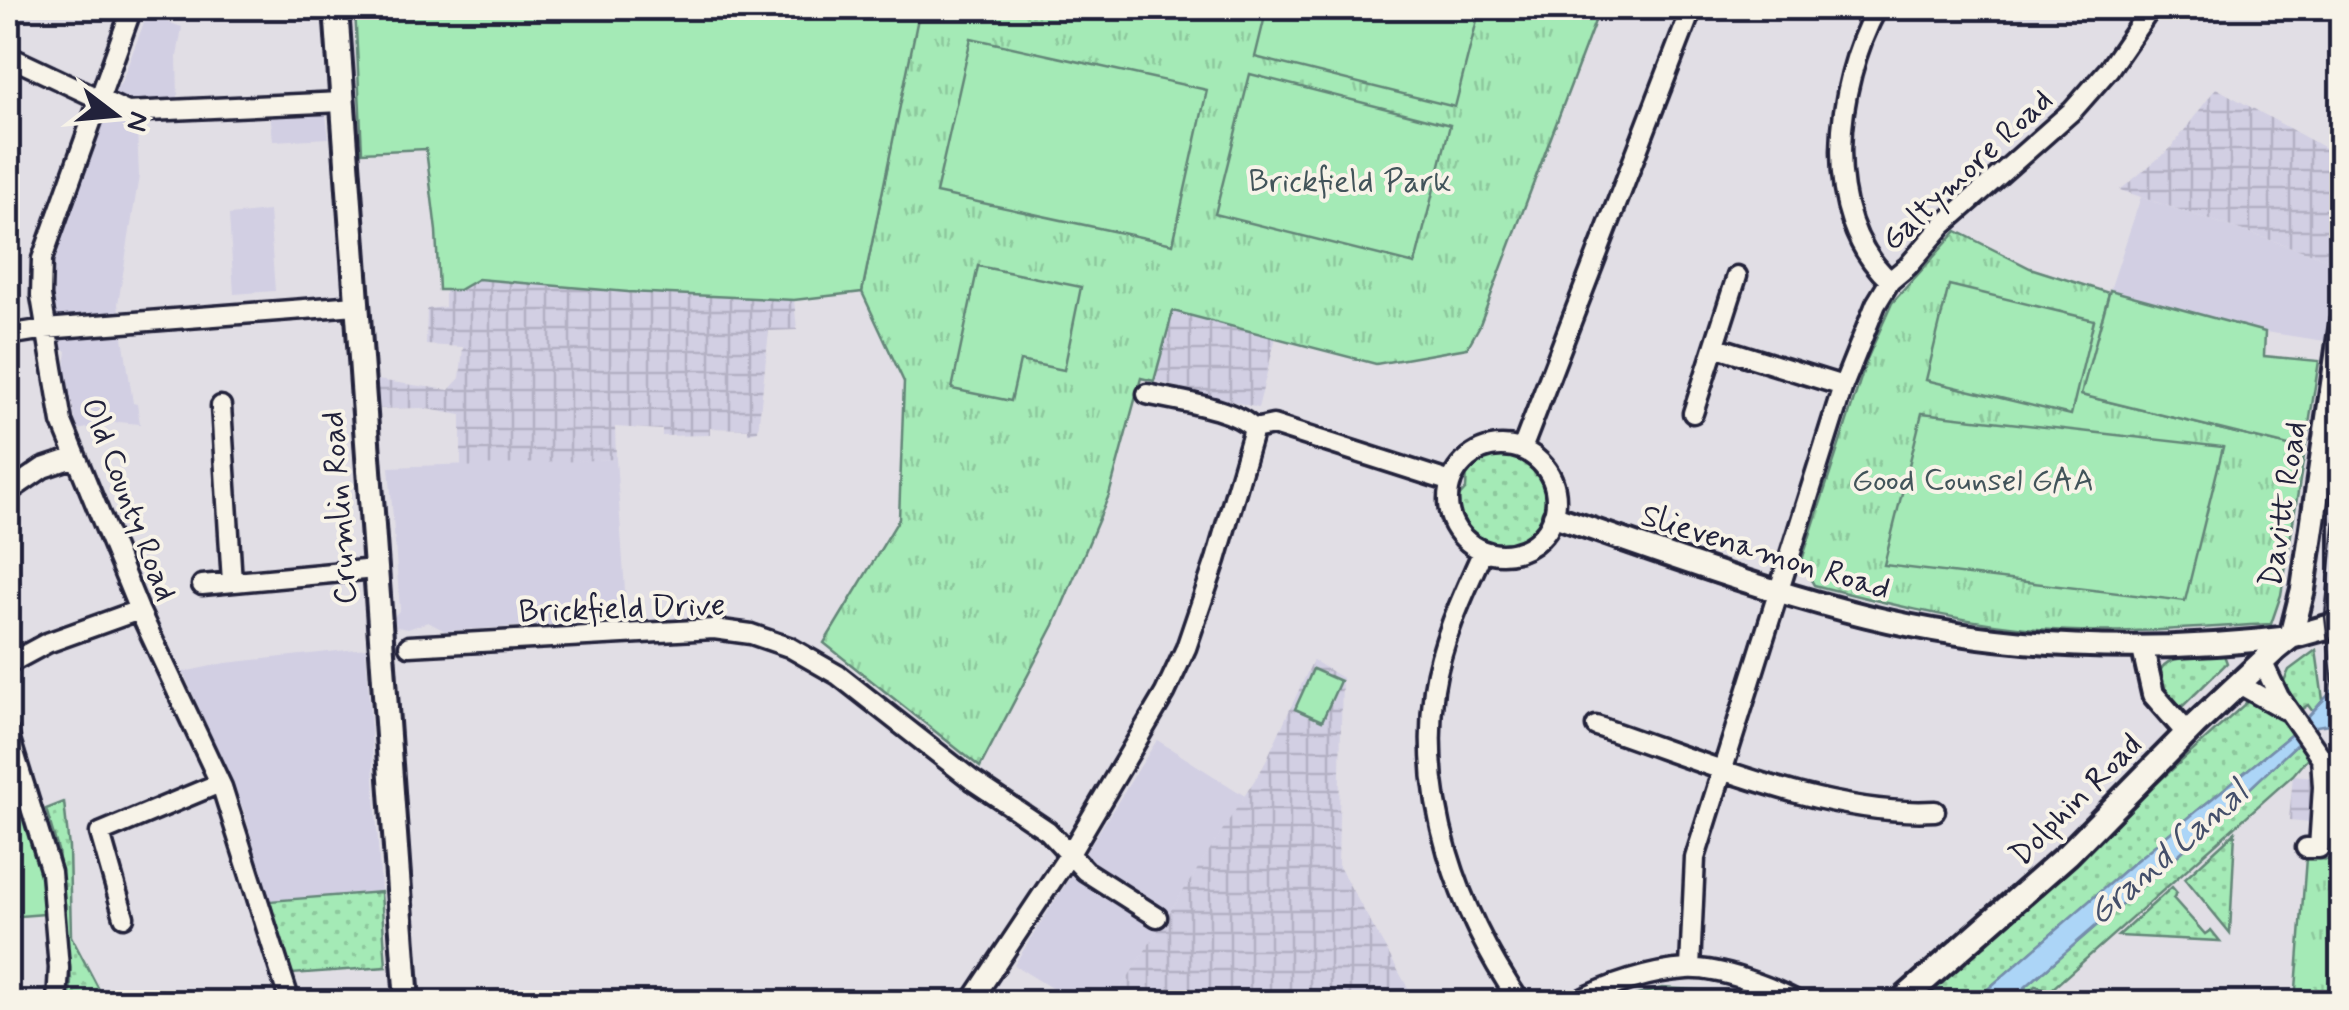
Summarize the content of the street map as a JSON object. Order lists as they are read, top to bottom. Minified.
{"streets":{"main road":["Davitt Road","Crumlin Road","Dolphin Road"],"street":["Galtymore Road","Old County Road","Slievenamon Road","Brickfield Drive"]},"crossings":[["Galtymore Road","Slievenamon Road"],["Davitt Road","Slievenamon Road"],["Davitt Road","Dolphin Road"],["Slievenamon Road","Dolphin Road"]],"water":["Grand Canal"],"parks":["Brickfield Park","Good Counsel GAA"],"north":"right"}
